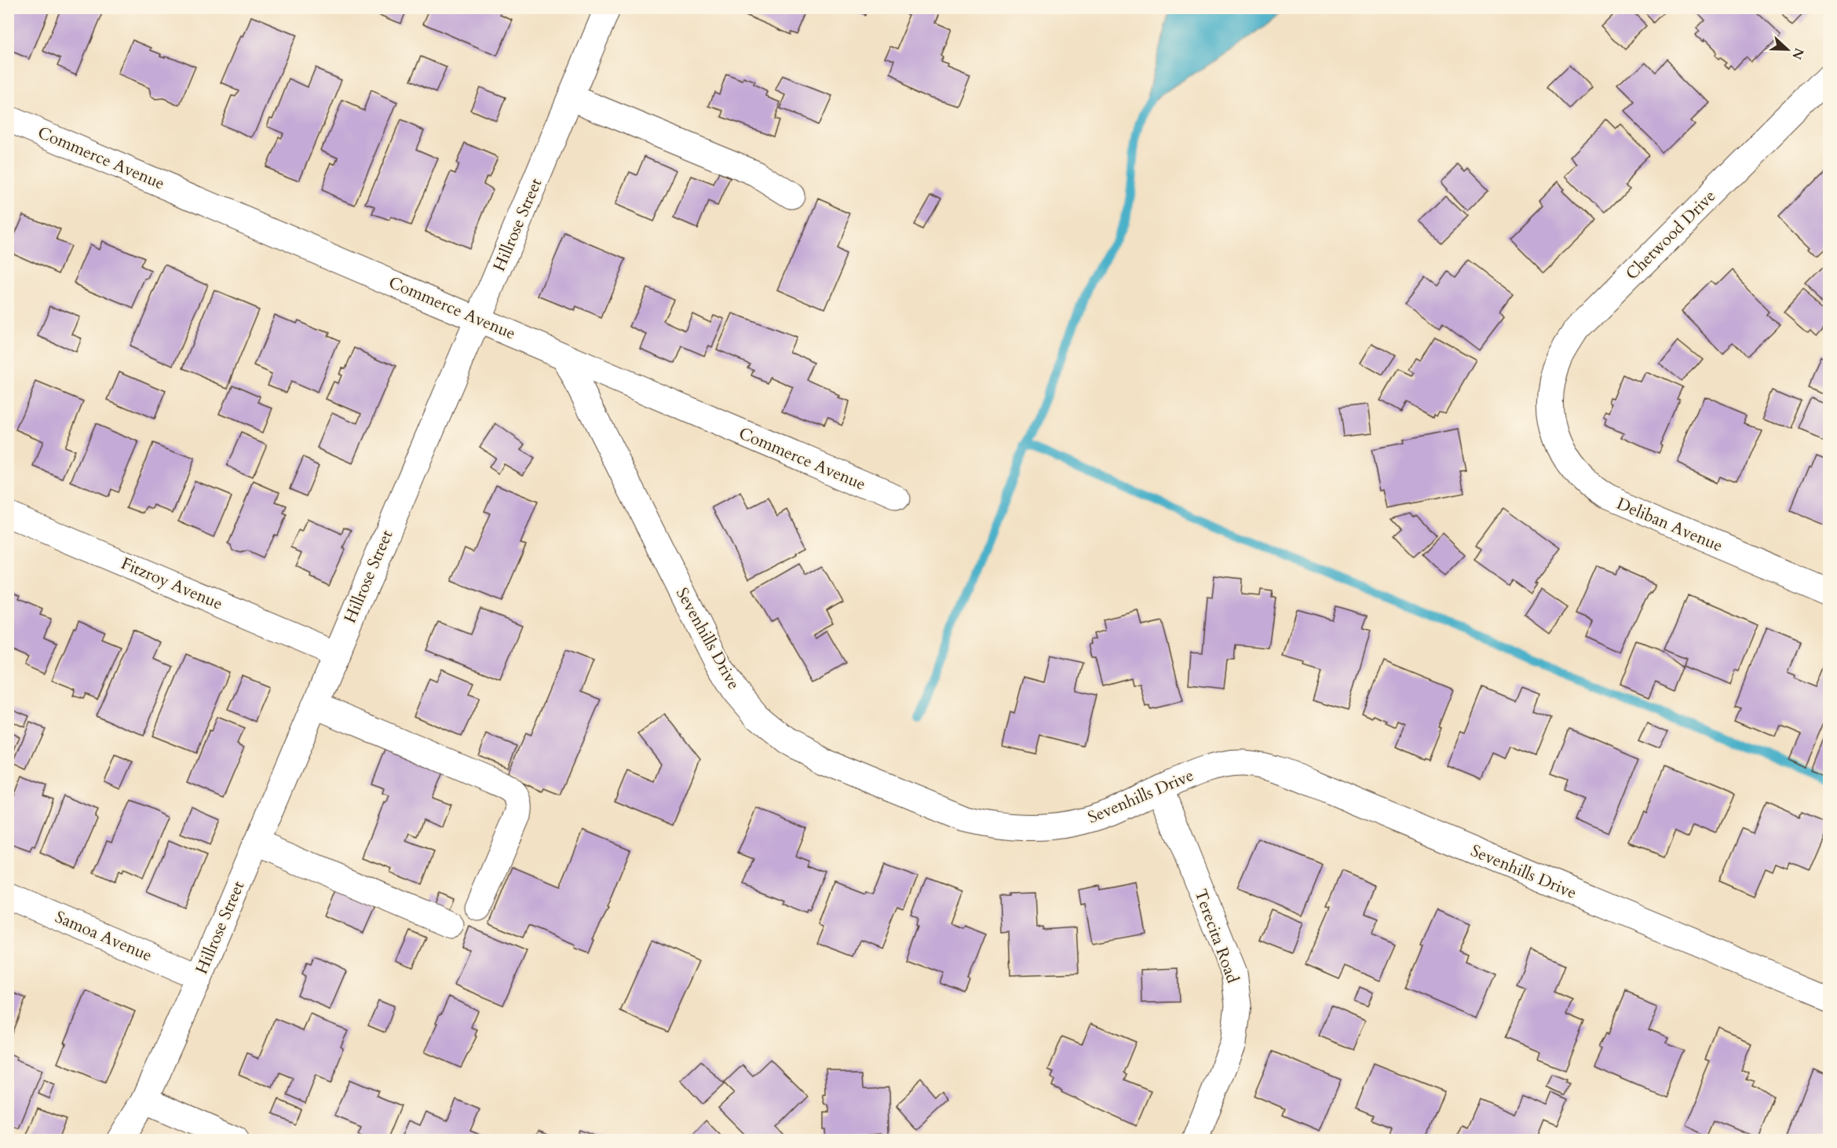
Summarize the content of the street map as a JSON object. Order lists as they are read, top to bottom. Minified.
{"streets":{"street":["Commerce Avenue","Hillrose Street","Chetwood Drive","Deliban Avenue","Fitzroy Avenue","Sevenhills Drive","Samoa Avenue","Terecita Road"]},"crossings":[["Commerce Avenue","Hillrose Street"],["Commerce Avenue","Sevenhills Drive"],["Hillrose Street","Fitzroy Avenue"],["Hillrose Street","Samoa Avenue"],["Chetwood Drive","Deliban Avenue"],["Sevenhills Drive","Terecita Road"]],"north":"right"}
